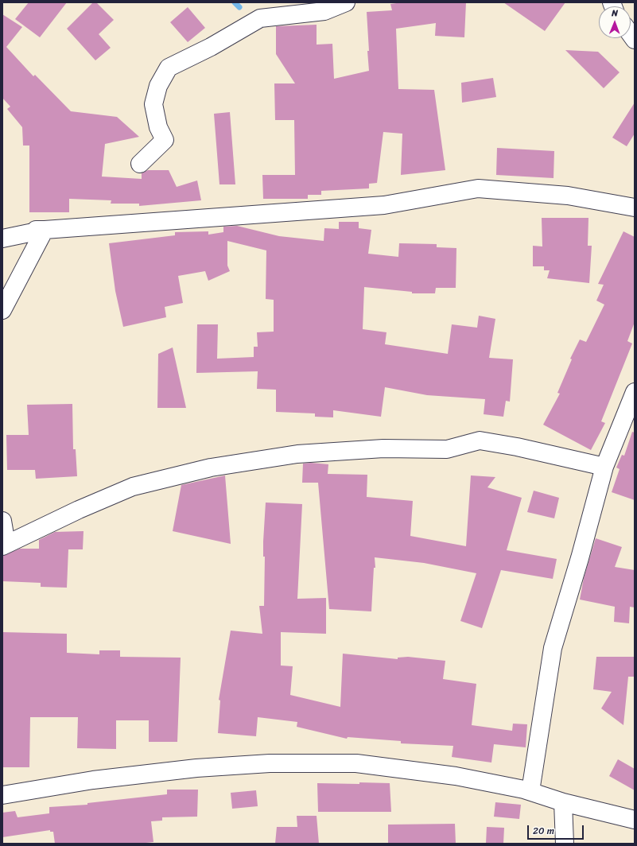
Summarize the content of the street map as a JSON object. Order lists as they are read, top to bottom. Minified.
{"scale_bar":"20 m","north":"top"}
